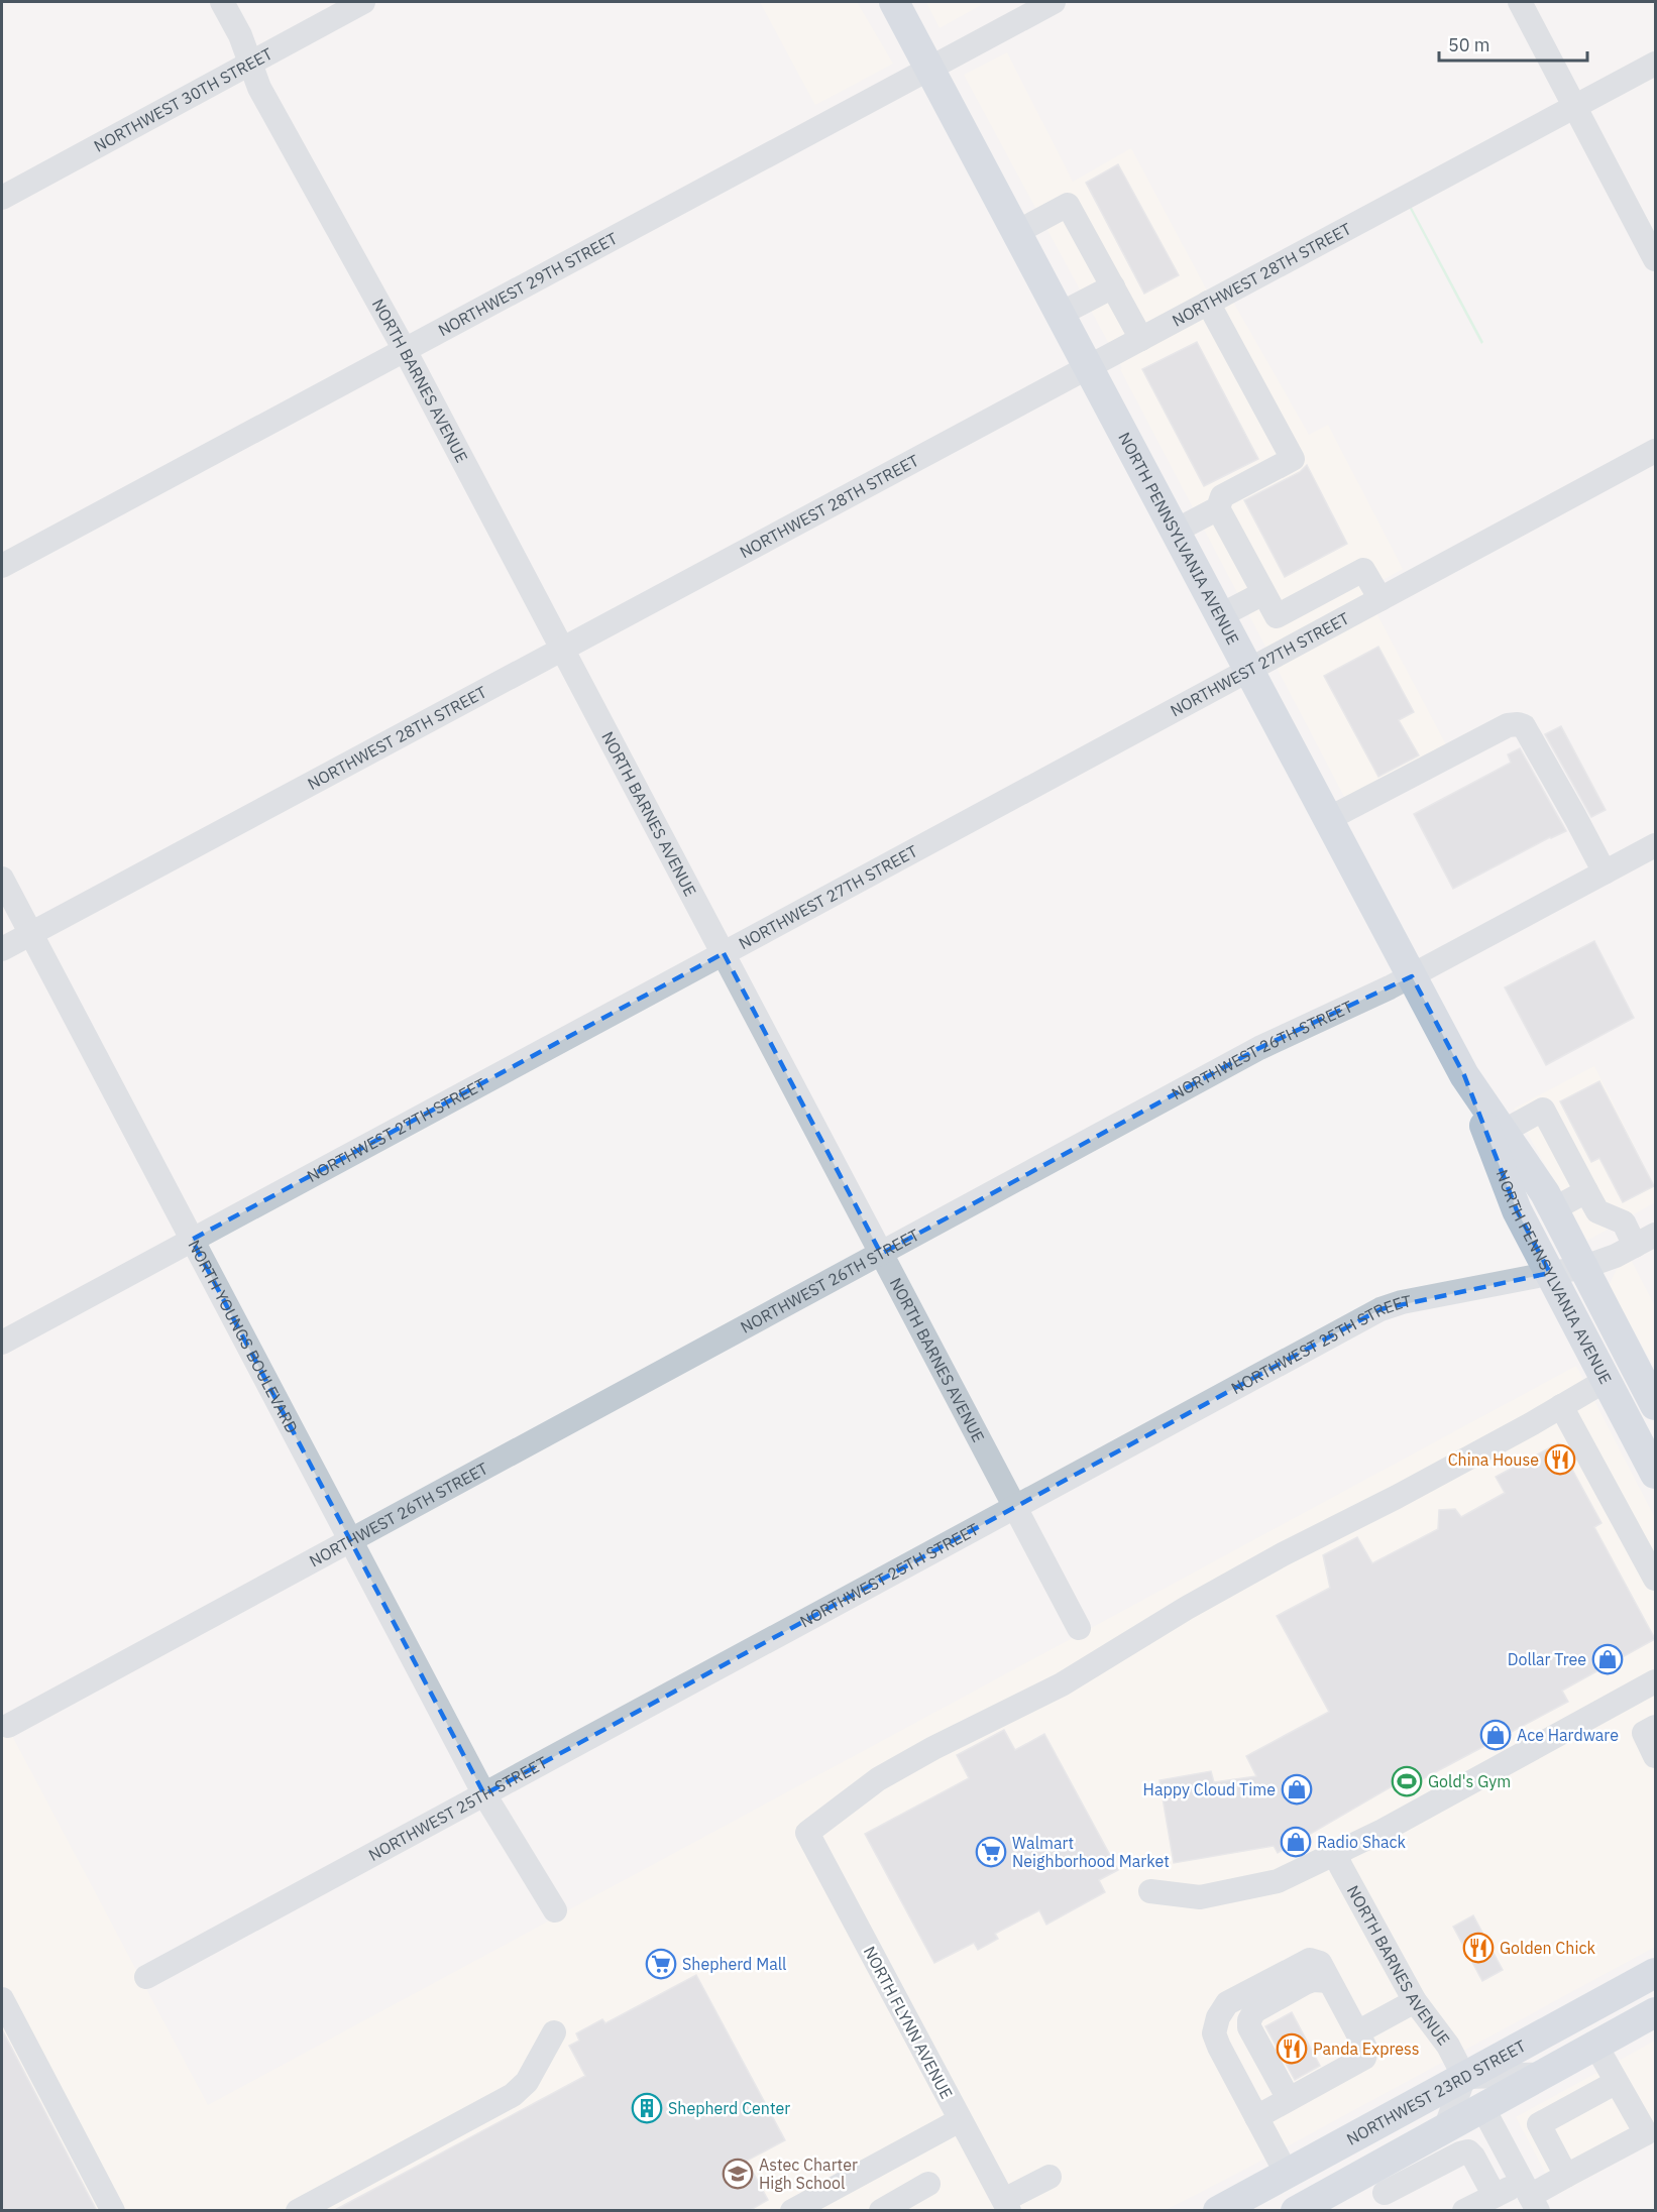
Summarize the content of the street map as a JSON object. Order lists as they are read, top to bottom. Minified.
{"streets":{"main road":["NORTH PENNSYLVANIA AVENUE","NORTHWEST 23RD STREET"],"street":["NORTHWEST 30TH STREET","NORTHWEST 28TH STREET","NORTHWEST 29TH STREET","NORTH BARNES AVENUE","NORTHWEST 27TH STREET","NORTHWEST 26TH STREET","NORTH YOUNGS BOULEVARD","NORTHWEST 25TH STREET","NORTH FLYNN AVENUE"]},"crossings":[["NORTHWEST 30TH STREET","NORTH BARNES AVENUE"],["NORTHWEST 28TH STREET","NORTH BARNES AVENUE"],["NORTHWEST 28TH STREET","NORTH PENNSYLVANIA AVENUE"],["NORTHWEST 28TH STREET","NORTH YOUNGS BOULEVARD"],["NORTHWEST 29TH STREET","NORTH BARNES AVENUE"],["NORTHWEST 29TH STREET","NORTH PENNSYLVANIA AVENUE"],["NORTH BARNES AVENUE","NORTHWEST 27TH STREET"],["NORTH BARNES AVENUE","NORTHWEST 26TH STREET"],["NORTH BARNES AVENUE","NORTHWEST 25TH STREET"],["NORTH BARNES AVENUE","NORTHWEST 23RD STREET"],["NORTH PENNSYLVANIA AVENUE","NORTHWEST 27TH STREET"],["NORTH PENNSYLVANIA AVENUE","NORTHWEST 26TH STREET"],["NORTH PENNSYLVANIA AVENUE","NORTHWEST 25TH STREET"],["NORTHWEST 27TH STREET","NORTH YOUNGS BOULEVARD"],["NORTHWEST 26TH STREET","NORTH YOUNGS BOULEVARD"],["NORTH YOUNGS BOULEVARD","NORTHWEST 25TH STREET"]],"places":{"restaurant":["China House","Golden Chick","Panda Express"],"shop":["Dollar Tree","Ace Hardware","Happy Cloud Time","Radio Shack"],"sports":["Gold's Gym"],"supermarket":["Walmart Neighborhood Market","Shepherd Mall"],"building":["Shepherd Center"],"school or university":["Astec Charter High School"]},"scale_bar":"50 m"}
